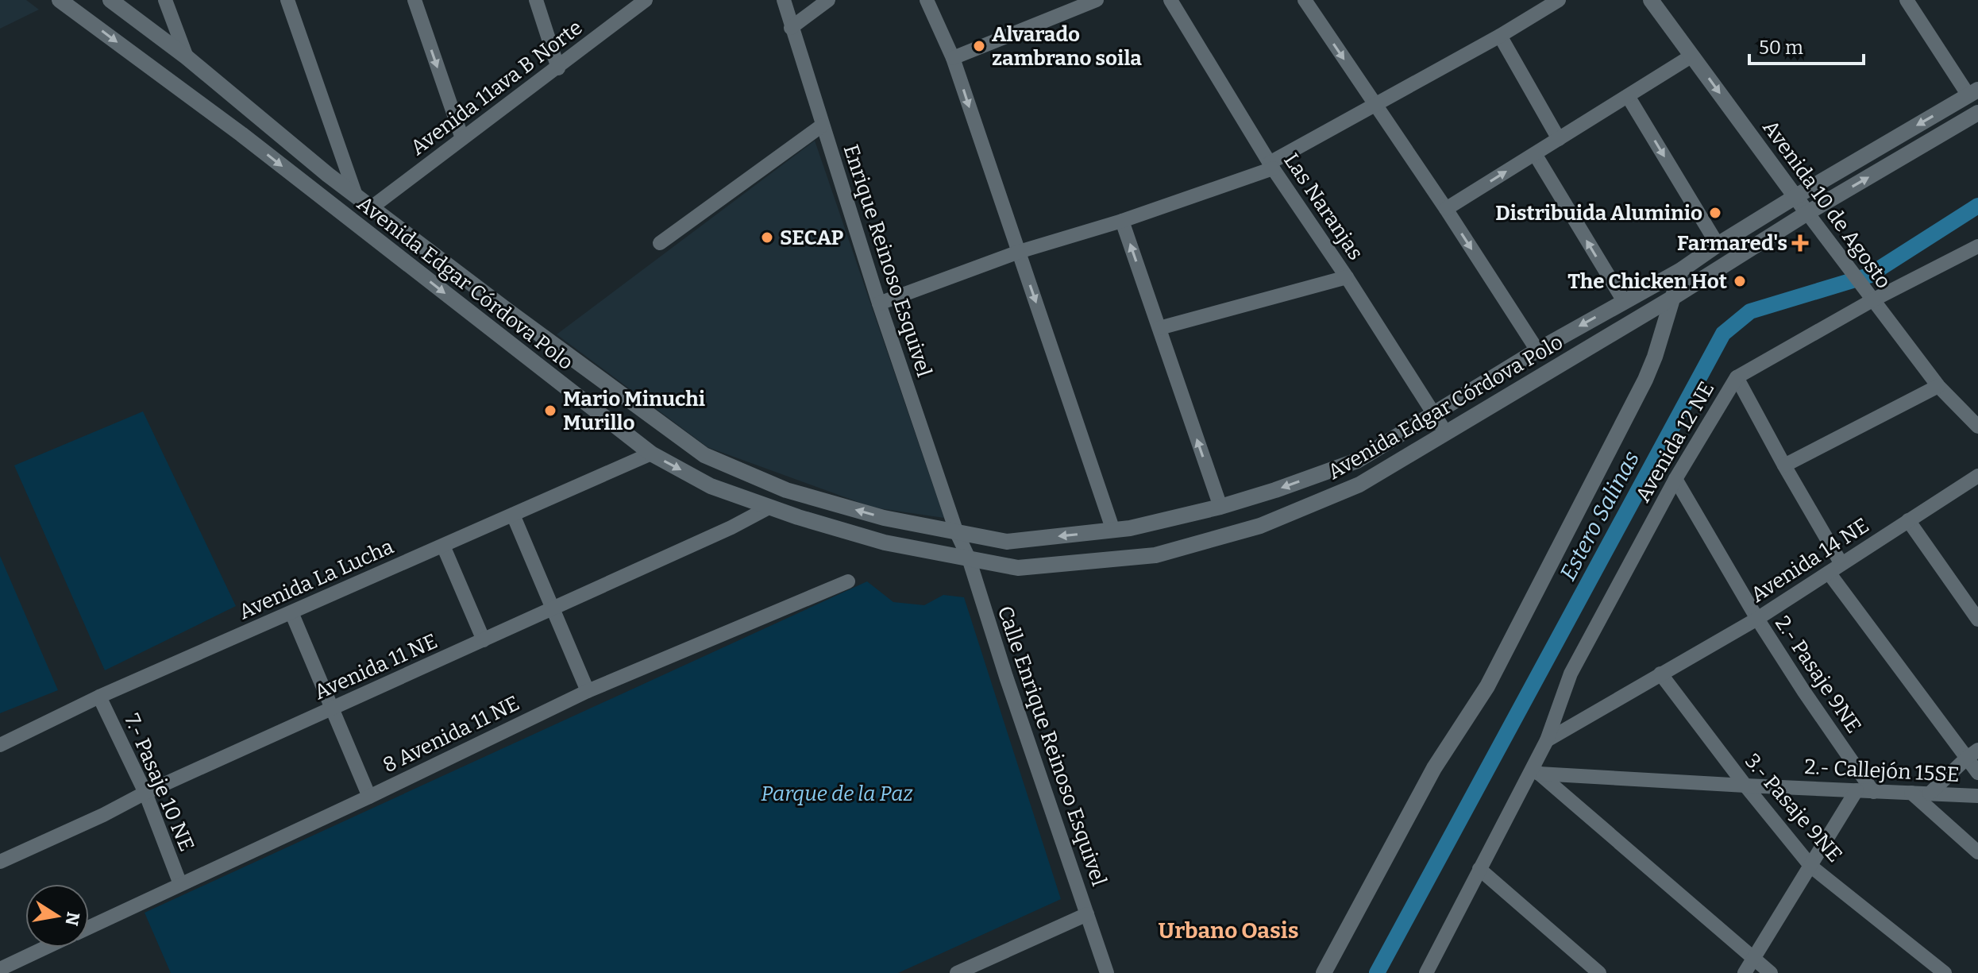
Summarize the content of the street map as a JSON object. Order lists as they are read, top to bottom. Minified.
{"streets":{"main road":["Avenida 10 de Agosto","Avenida Edgar Córdova Polo"],"street":["Avenida 11ava B Norte","Las Naranjas","Enrique Reinoso Esquivel","Avenida 12 NE","Avenida 14 NE","Avenida La Lucha","Avenida 11 NE","2.- Pasaje 9NE","8 Avenida 11 NE","Calle Enrique Reinoso Esquivel","2.- Callejón 15SE","7.- Pasaje 10 NE","3.- Pasaje 9NE"]},"crossings":[["Avenida 11ava B Norte","Avenida Edgar Córdova Polo"],["Avenida 10 de Agosto","Avenida Edgar Córdova Polo"],["Avenida 10 de Agosto","Avenida 12 NE"],["Las Naranjas","Avenida Edgar Córdova Polo"],["Enrique Reinoso Esquivel","Avenida Edgar Córdova Polo"],["Enrique Reinoso Esquivel","Calle Enrique Reinoso Esquivel"],["Avenida Edgar Córdova Polo","Avenida La Lucha"],["Avenida Edgar Córdova Polo","Avenida 11 NE"],["Avenida Edgar Córdova Polo","Calle Enrique Reinoso Esquivel"],["Avenida 12 NE","Avenida 14 NE"],["Avenida 12 NE","2.- Pasaje 9NE"],["Avenida 12 NE","2.- Callejón 15SE"],["Avenida 14 NE","2.- Pasaje 9NE"],["Avenida 14 NE","3.- Pasaje 9NE"],["Avenida La Lucha","7.- Pasaje 10 NE"],["Avenida 11 NE","7.- Pasaje 10 NE"],["2.- Pasaje 9NE","2.- Callejón 15SE"],["8 Avenida 11 NE","7.- Pasaje 10 NE"],["2.- Callejón 15SE","3.- Pasaje 9NE"]],"districts":["Urbano Oasis"],"water":["Estero Salinas"],"parks":["Parque de la Paz"],"places":{"other":["Alvarado zambrano soila","Distribuida Aluminio","SECAP","The Chicken Hot","Mario Minuchi Murillo"],"health":["Farmared's"]},"scale_bar":"50 m","north":"right"}
